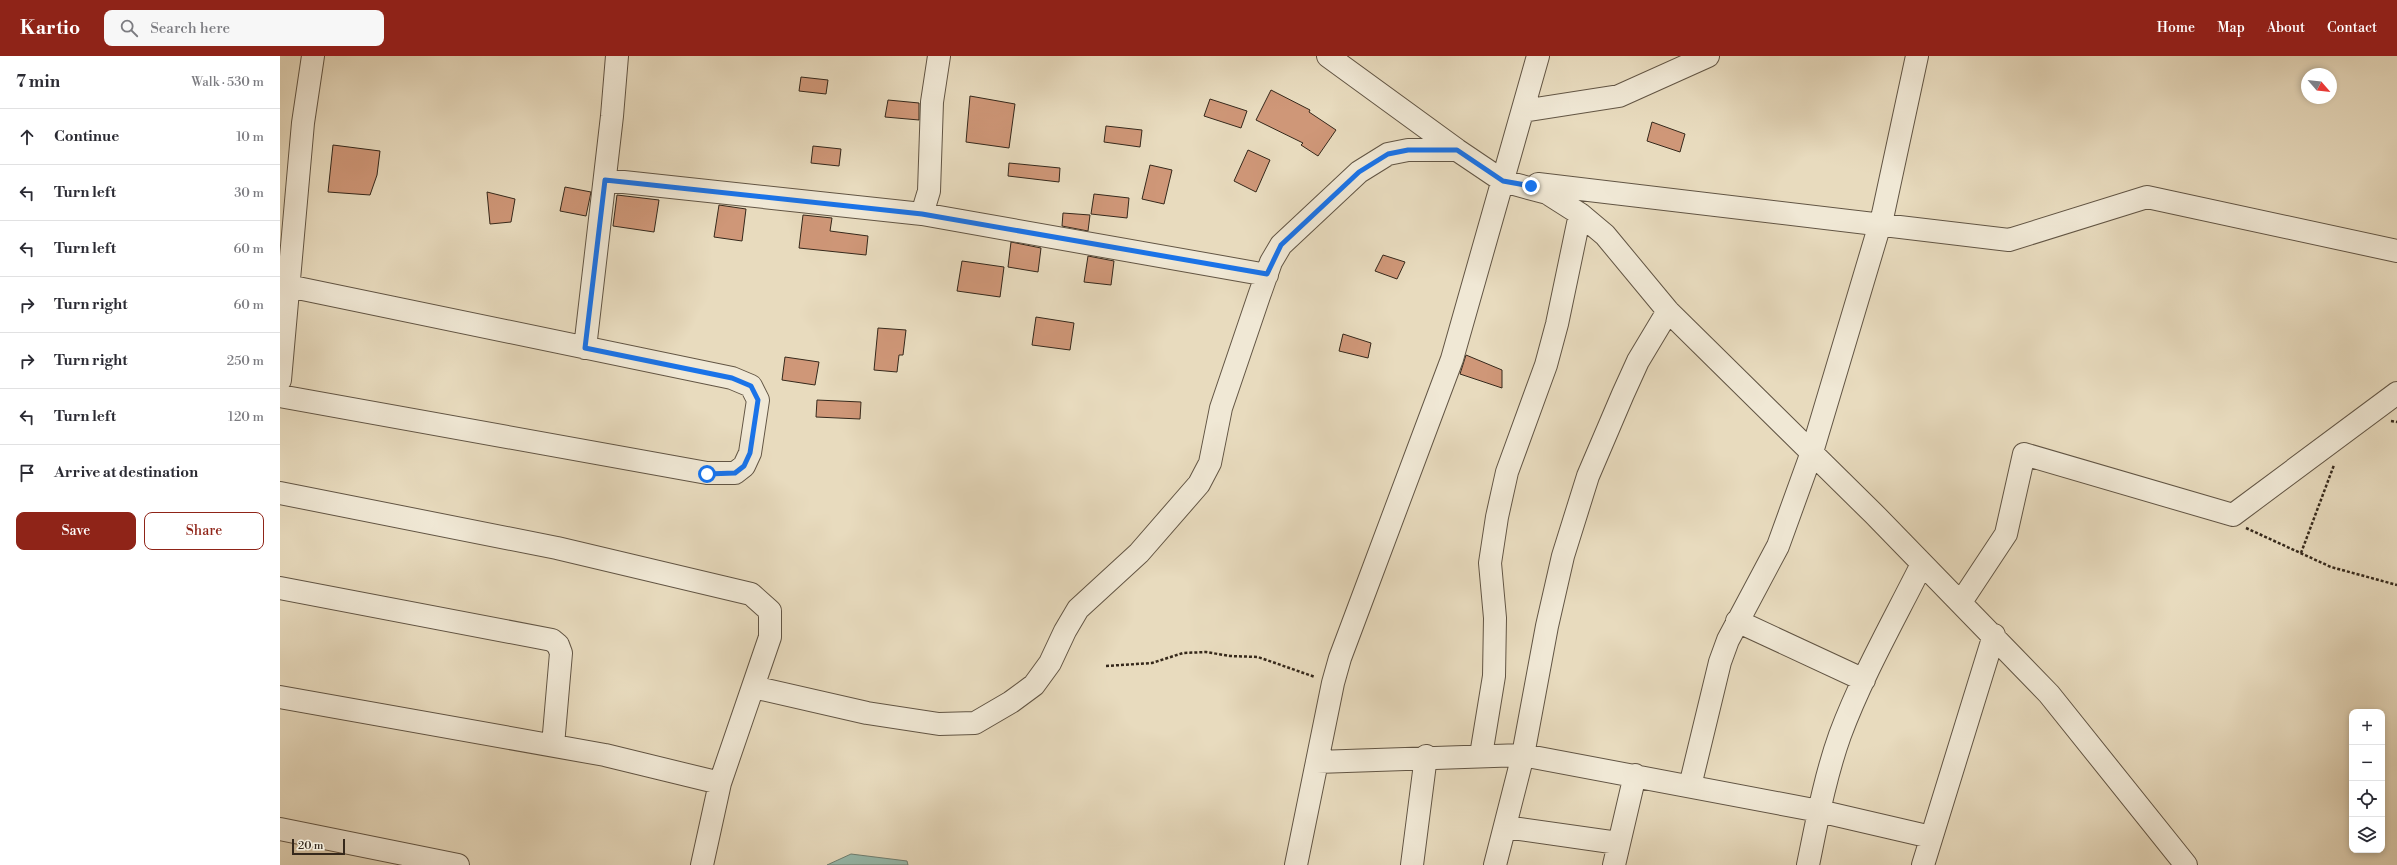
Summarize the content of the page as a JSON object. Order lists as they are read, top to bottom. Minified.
{"scale_bar":"20 m","north":"bottom right","page":{"header":"Kartio","search":"Search here","nav":["Home","Map","About","Contact"],"heading":["7 min","Walk · 530 m"],"list":[["Continue","10 m"],["Turn left","30 m"],["Turn left","60 m"],["Turn right","60 m"],["Turn right","250 m"],["Turn left","120 m"],"Arrive at destination"],"buttons":["Save","Share"],"map_buttons":["+","−"],"scale":"20 m"}}
